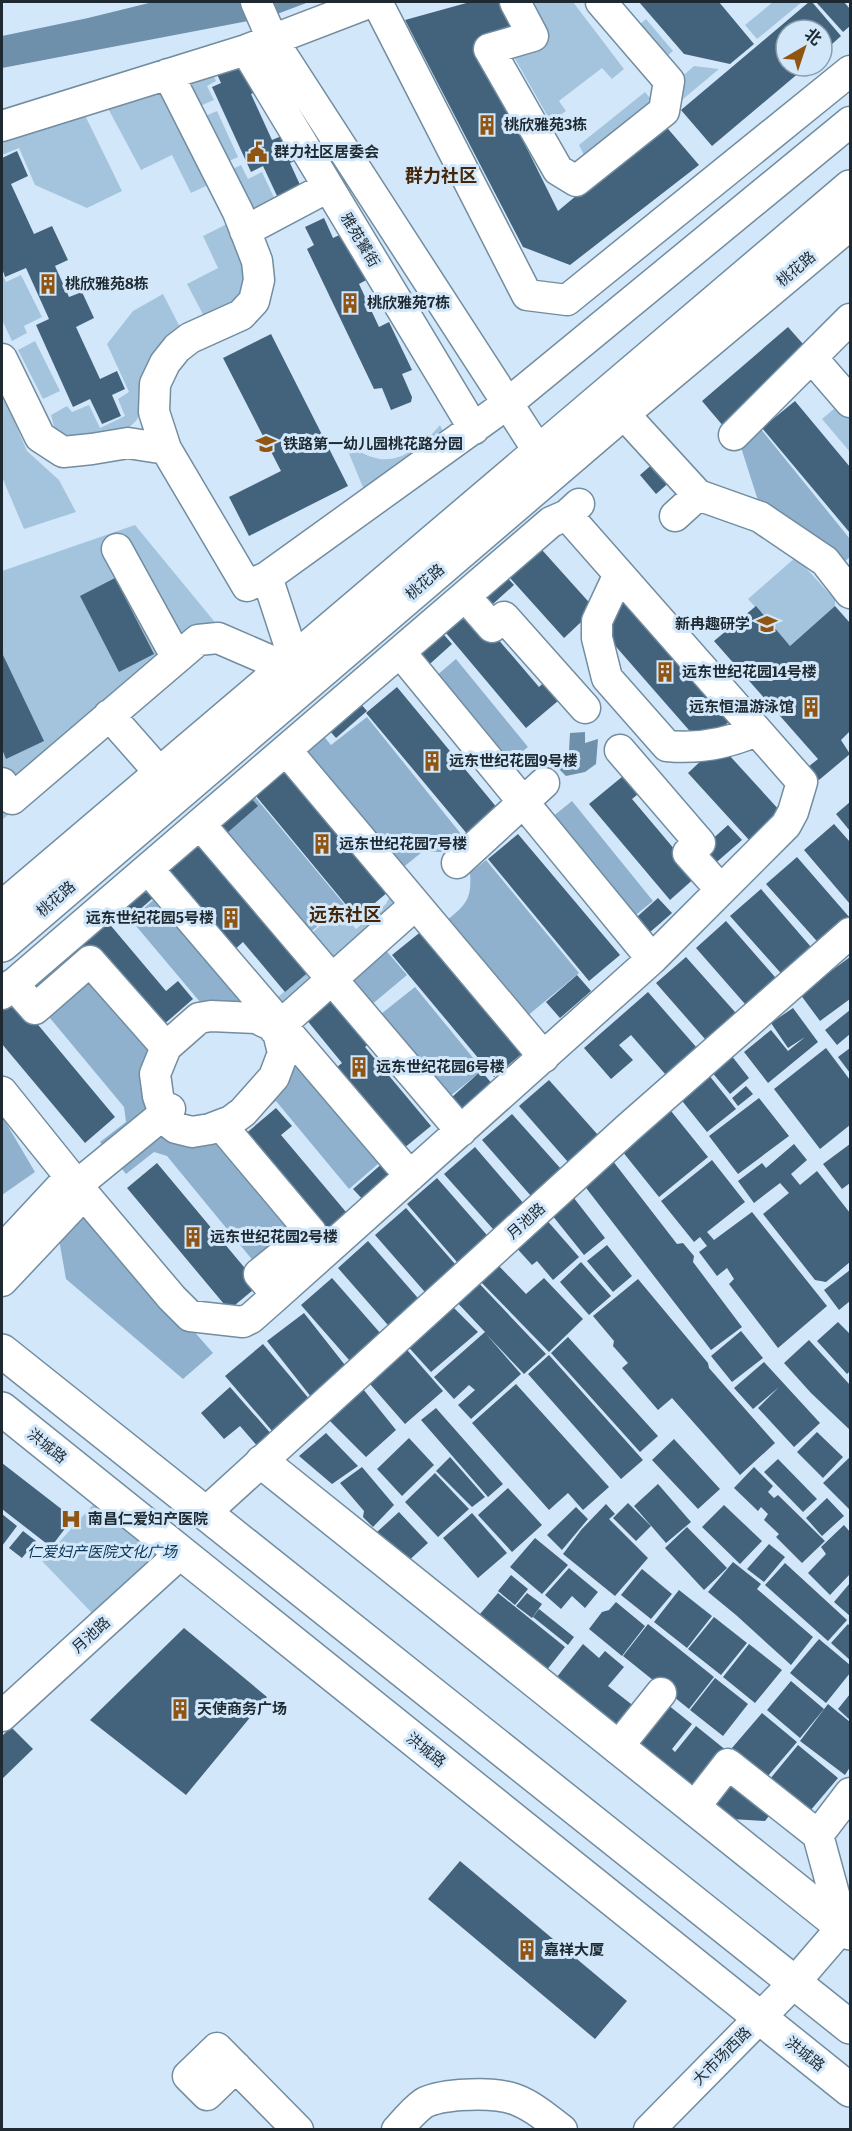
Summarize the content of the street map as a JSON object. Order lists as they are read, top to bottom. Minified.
{"streets":{"main road":["桃花路","洪城路"],"street":["雅苑饕街","月池路","大市场西路"]},"crossings":[["月池路","洪城路"],["洪城路","大市场西路"]],"districts":["群力社区","远东社区"],"parks":["仁爱妇产医院文化广场"],"places":{"building":["桃欣雅苑3栋","桃欣雅苑8栋","桃欣雅苑7栋","远东世纪花园14号楼","远东恒温游泳馆","远东世纪花园9号楼","远东世纪花园7号楼","远东世纪花园5号楼","远东世纪花园6号楼","远东世纪花园2号楼","天使商务广场","嘉祥大厦"],"public building":["群力社区居委会"],"school or university":["铁路第一幼儿园桃花路分园","新冉趣研学"],"hospital":["南昌仁爱妇产医院"]},"north":"top right"}
